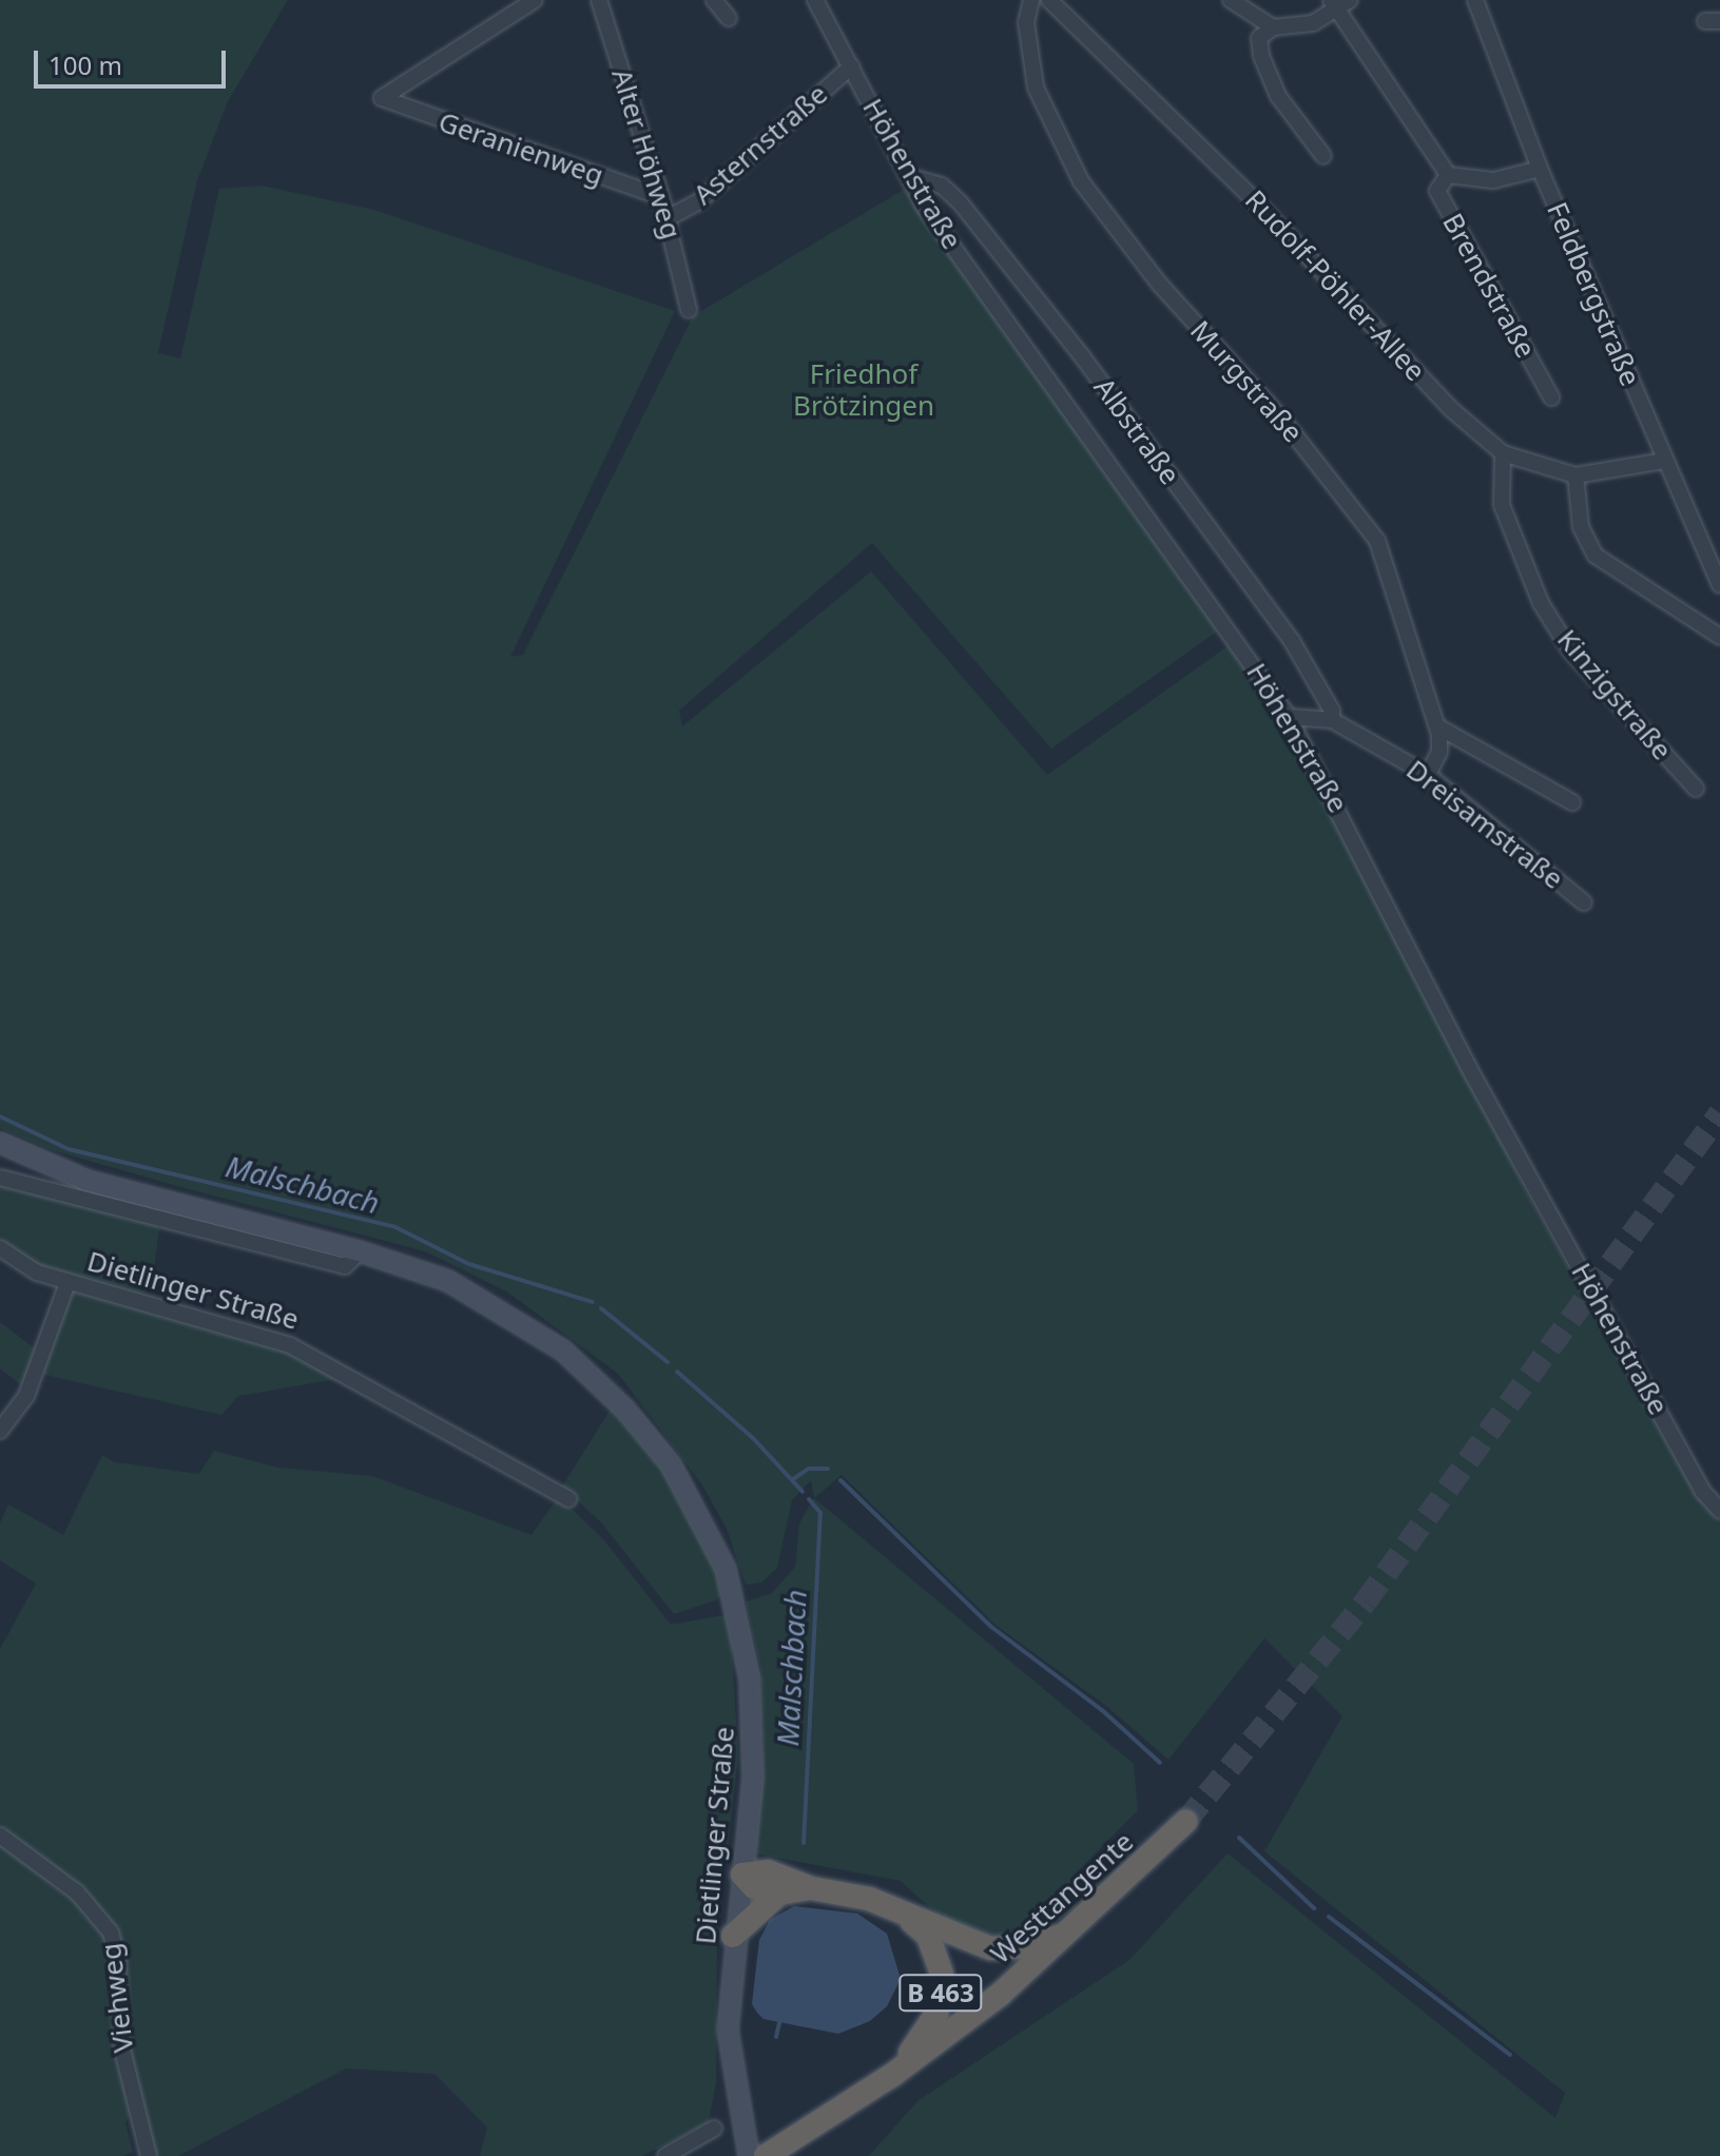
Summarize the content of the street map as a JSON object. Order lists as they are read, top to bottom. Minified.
{"streets":{"highway":["Westtangente","B 463"],"main road":["Dietlinger Straße"],"street":["Asternstraße","Geranienweg","Alter Höhweg","Höhenstraße","Rudolf-Pöhler-Allee","Brendstraße","Feldbergstraße","Murgstraße","Albstraße","Kinzigstraße","Dreisamstraße","Viehweg"]},"crossings":[["Asternstraße","Alter Höhweg"],["Asternstraße","Höhenstraße"],["Geranienweg","Alter Höhweg"],["Höhenstraße","Albstraße"],["Höhenstraße","Dreisamstraße"],["Rudolf-Pöhler-Allee","Feldbergstraße"],["Rudolf-Pöhler-Allee","Kinzigstraße"],["Brendstraße","Feldbergstraße"],["Murgstraße","Dreisamstraße"],["Albstraße","Dreisamstraße"],["Dietlinger Straße","B 463"],["Westtangente","B 463"]],"water":["Malschbach"],"parks":["Friedhof Brötzingen"],"scale_bar":"100 m"}
